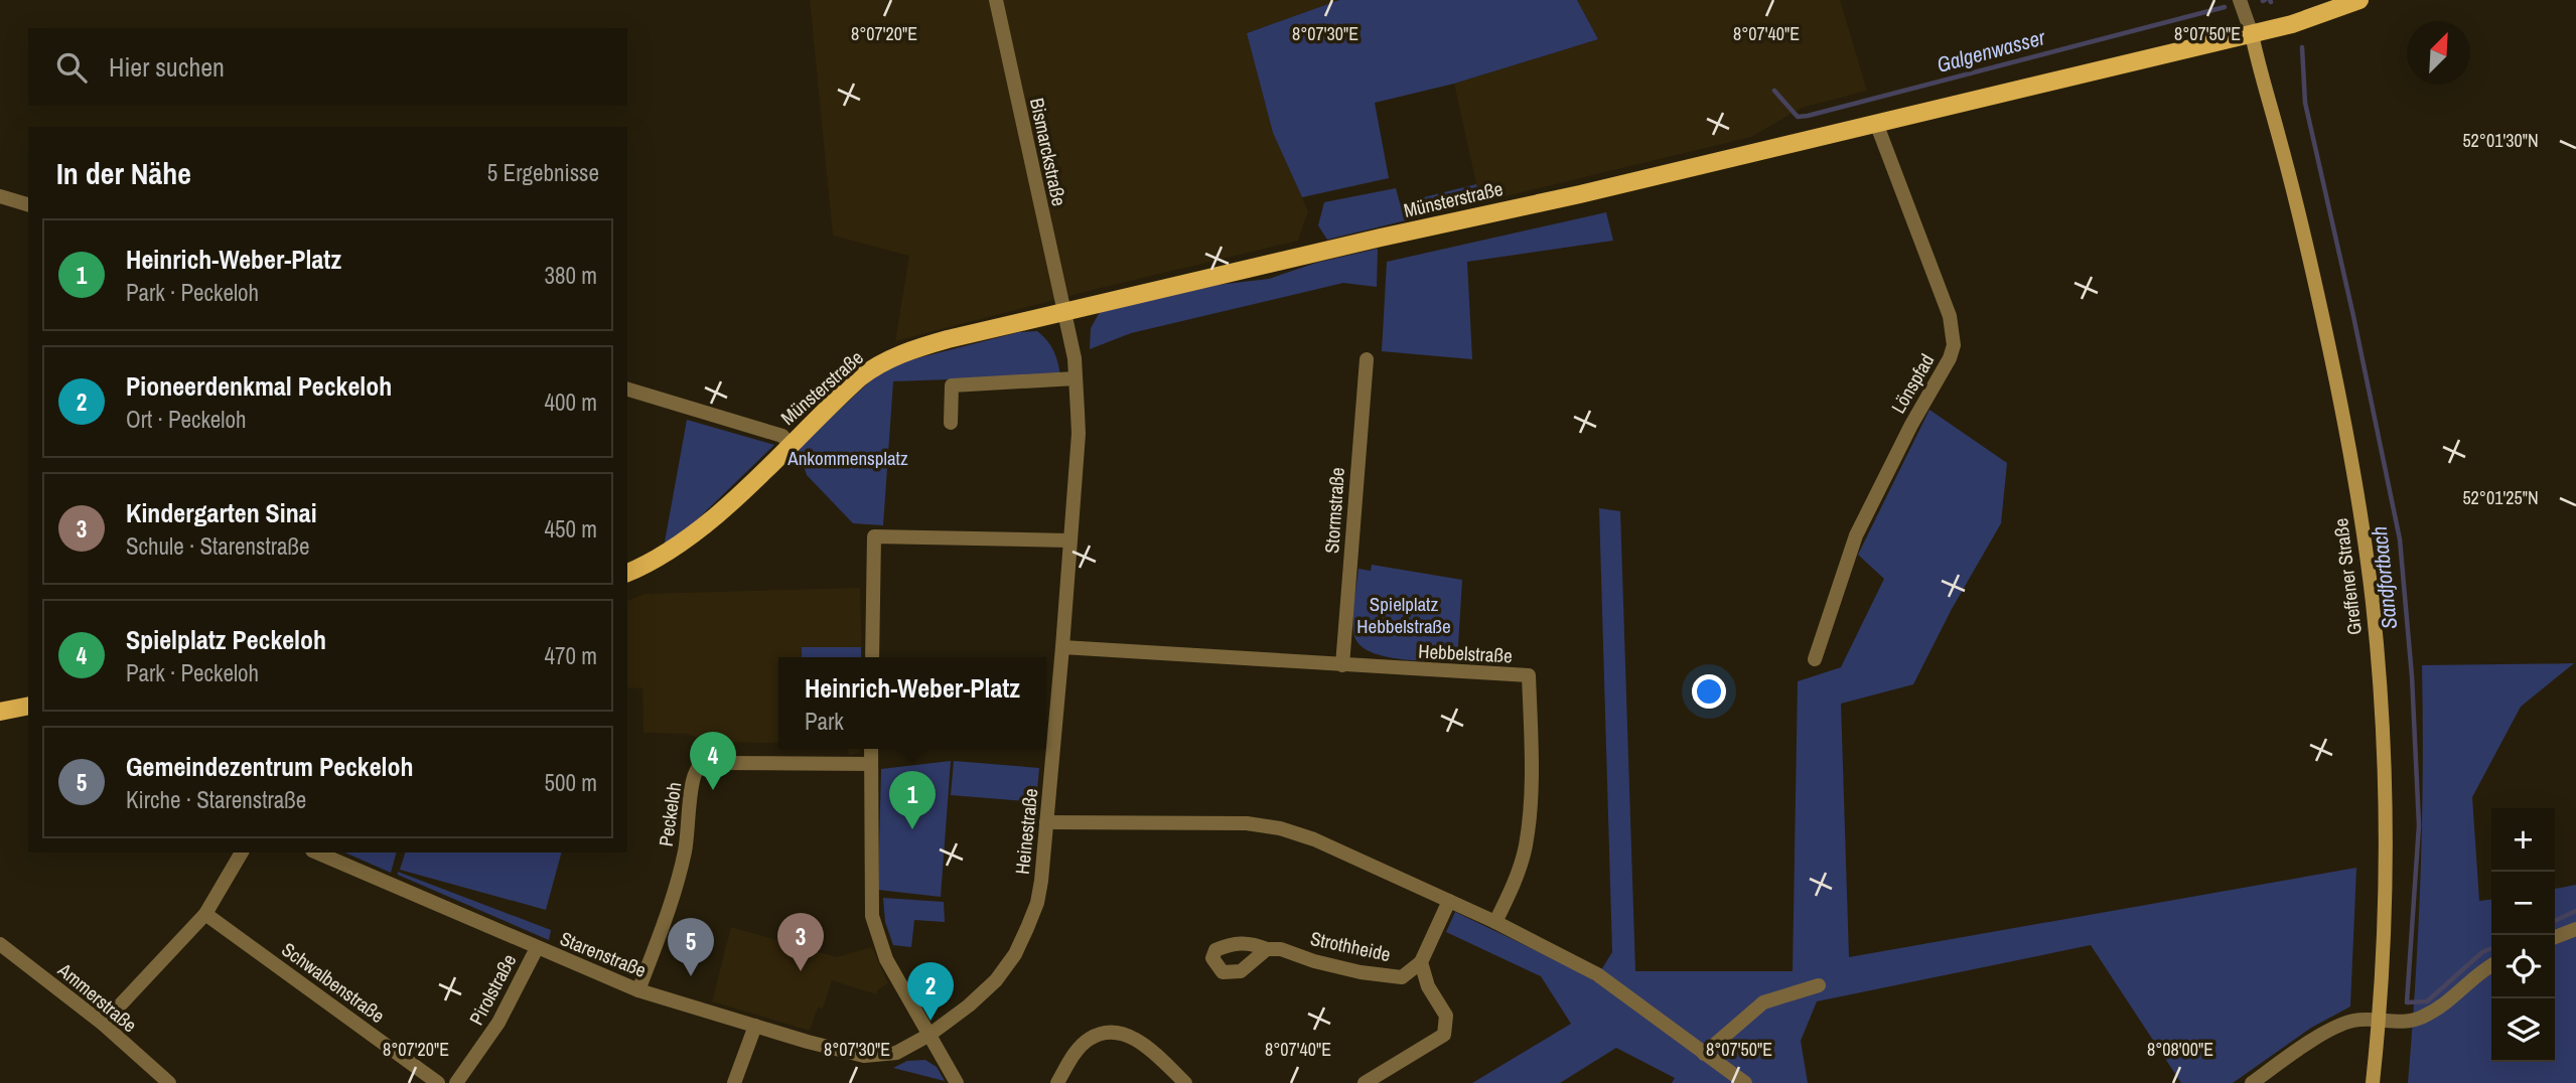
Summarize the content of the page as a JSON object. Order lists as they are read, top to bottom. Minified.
{"streets":{"main road":["Münsterstraße","Greffener Straße"],"street":["Bismarckstraße","Lönspfad","Stormstraße","Hebbelstraße","Peckeloh","Heinestraße","Strothheide","Starenstraße","Schwalbenstraße","Pirolstraße","Ammerstraße"]},"crossings":[["Bismarckstraße","Münsterstraße"],["Bismarckstraße","Heinestraße"],["Münsterstraße","Lönspfad"],["Münsterstraße","Greffener Straße"],["Münsterstraße","Heinestraße"],["Stormstraße","Hebbelstraße"],["Hebbelstraße","Heinestraße"],["Peckeloh","Starenstraße"],["Heinestraße","Starenstraße"],["Starenstraße","Pirolstraße"]],"water":["Galgenwasser","Sandfortbach"],"parks":["Ankommensplatz","Spielplatz Hebbelstraße"],"north":"top right","page":{"search":"Hier suchen","heading":["In der Nähe","5 Ergebnisse"],"list":[{"mark":"1","name":"Heinrich-Weber-Platz","note":"Park · Peckeloh","value":"380 m"},{"mark":"2","name":"Pioneerdenkmal Peckeloh","note":"Ort · Peckeloh","value":"400 m"},{"mark":"3","name":"Kindergarten Sinai","note":"Schule · Starenstraße","value":"450 m"},{"mark":"4","name":"Spielplatz Peckeloh","note":"Park · Peckeloh","value":"470 m"},{"mark":"5","name":"Gemeindezentrum Peckeloh","note":"Kirche · Starenstraße","value":"500 m"}],"popup":["Heinrich-Weber-Platz","Park"],"pins":["4","1","3","5","2"],"map_buttons":["+","−"]},"coordinates":["8°07'20\"E","8°07'30\"E","8°07'40\"E","8°07'50\"E","52°01'30\"N","52°01'25\"N","8°08'00\"E"]}
